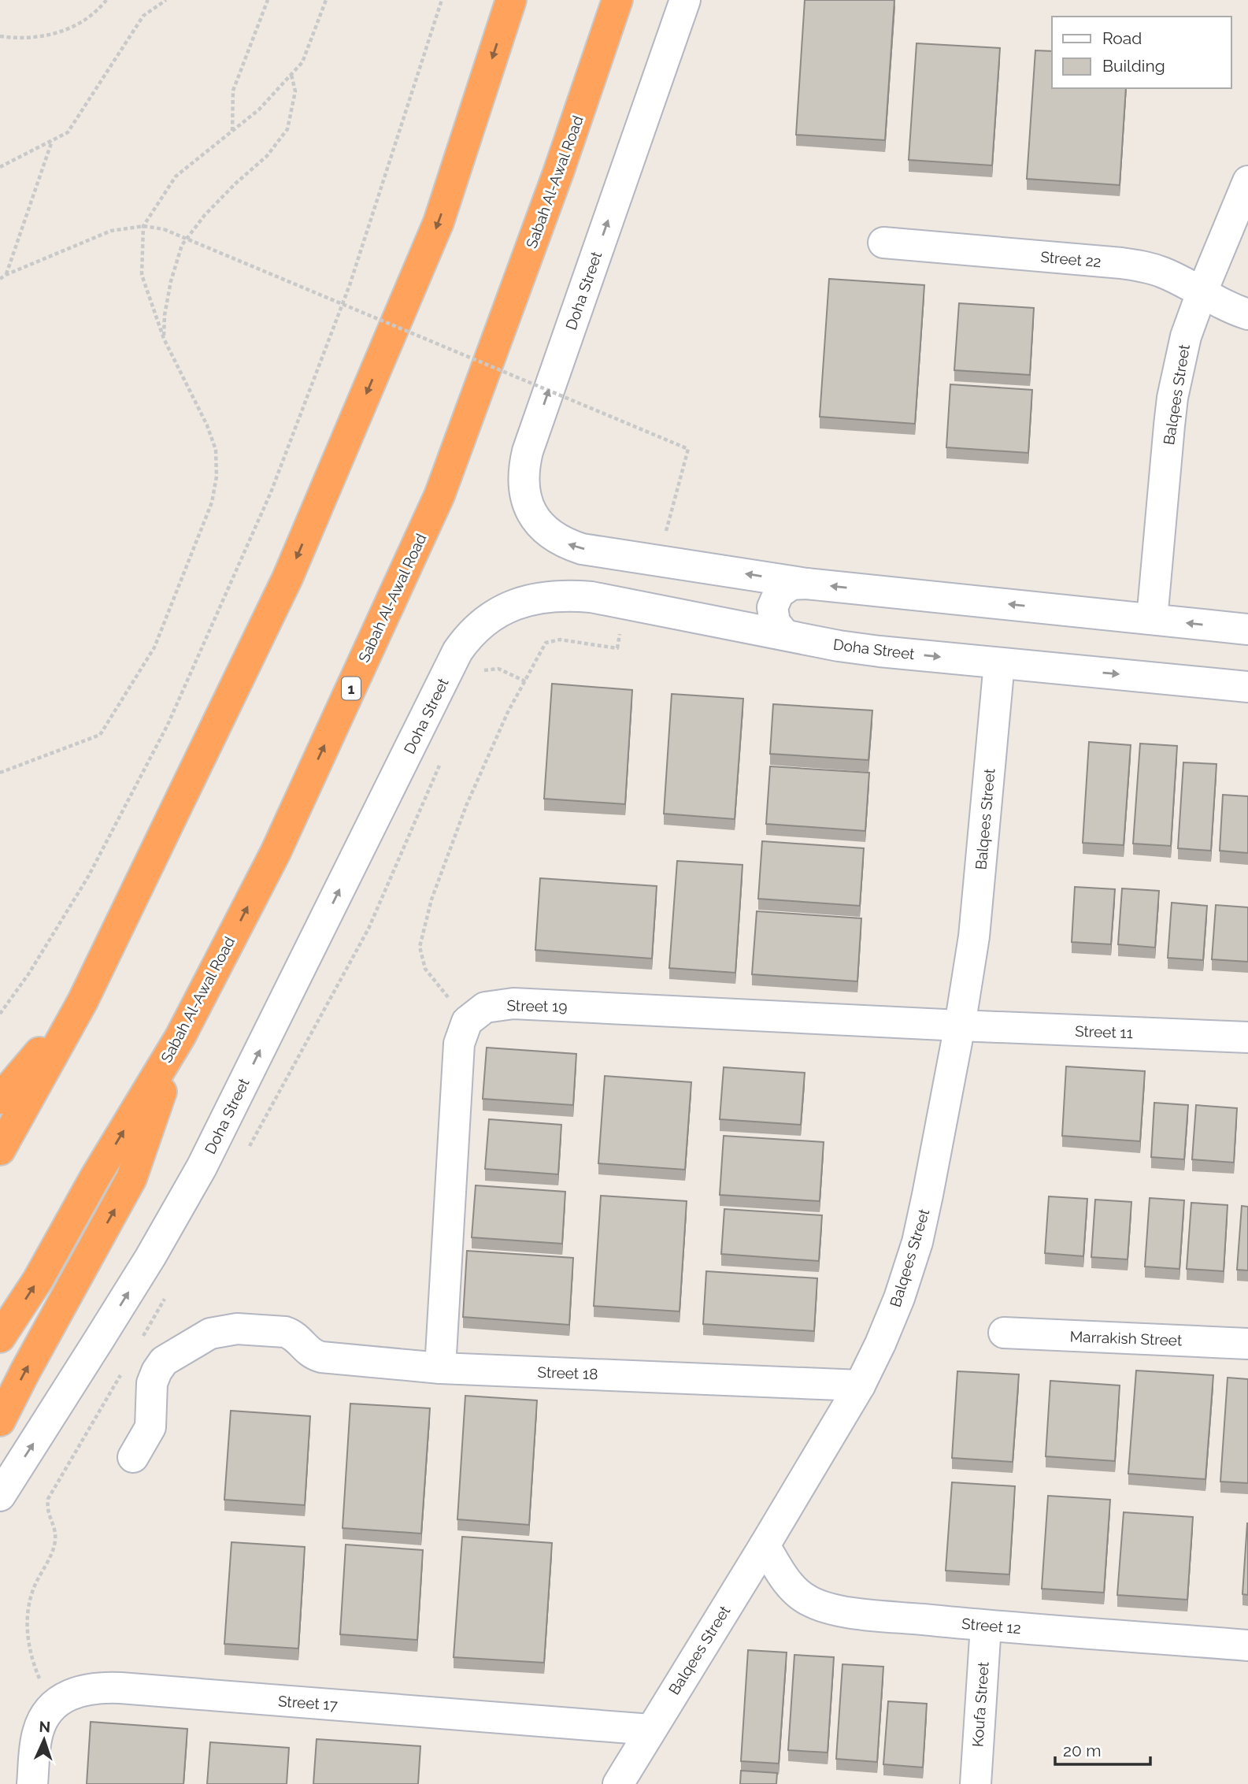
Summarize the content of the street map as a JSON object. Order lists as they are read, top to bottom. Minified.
{"streets":{"highway":["Sabah Al-Awal Road","1"],"street":["Street 22","Doha Street","Balqees Street","Street 19","Street 11","Marrakish Street","Street 18","Street 12","Street 17","Koufa Street"]},"crossings":[["Street 22","Balqees Street"],["Doha Street","Balqees Street"],["Balqees Street","Street 19"],["Balqees Street","Street 11"],["Balqees Street","Street 18"],["Balqees Street","Street 12"],["Balqees Street","Street 17"],["Street 19","Street 11"],["Street 12","Koufa Street"]],"legend":["Road","Building"],"scale_bar":"20 m","north":"top"}
